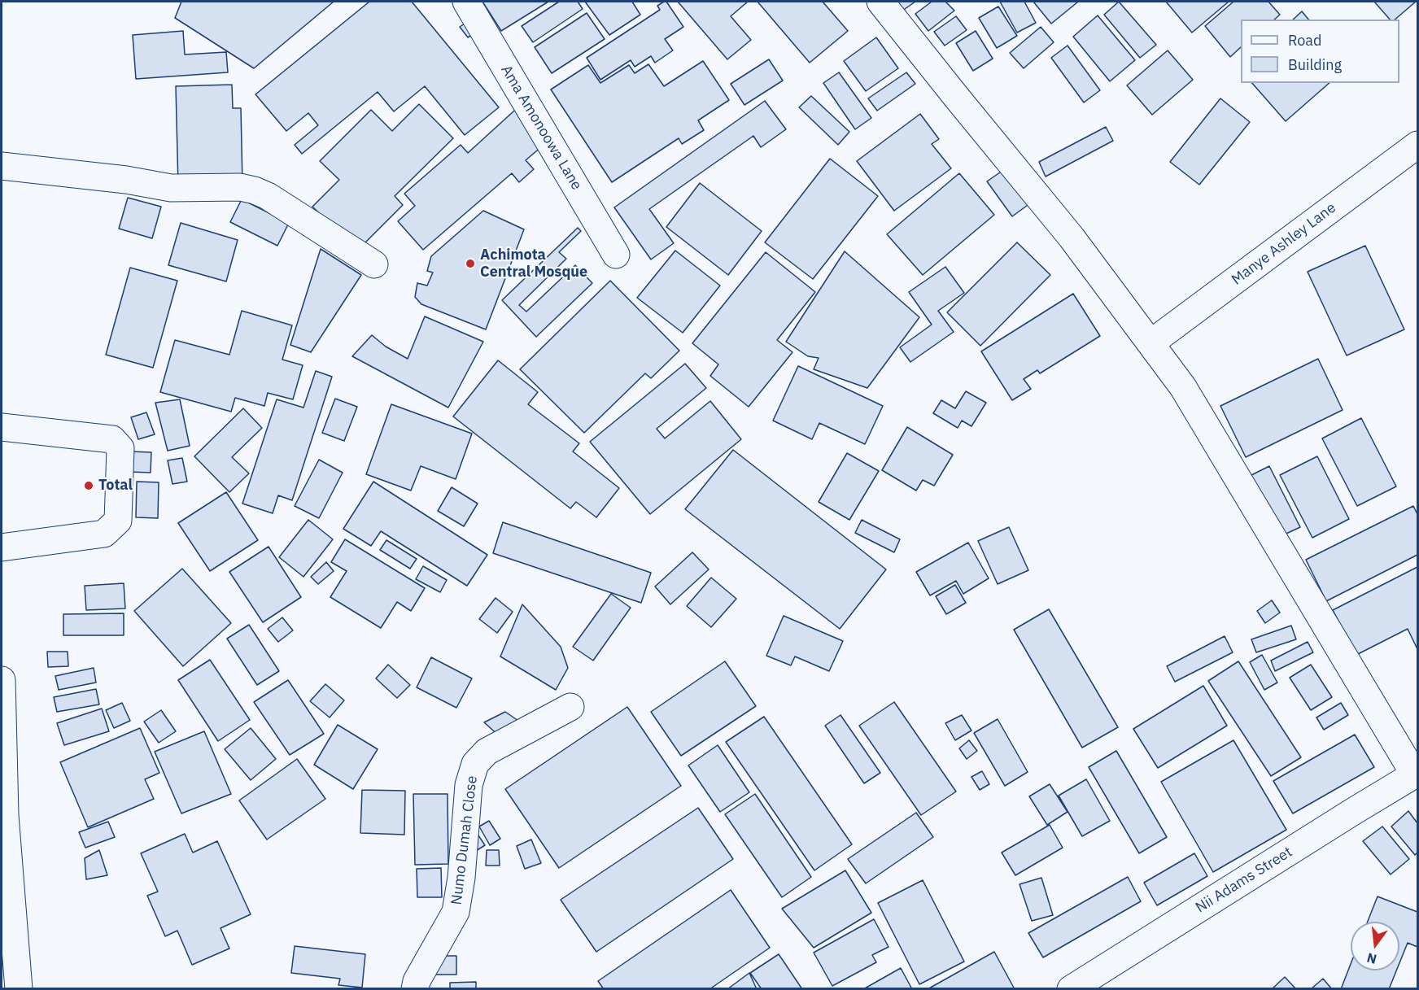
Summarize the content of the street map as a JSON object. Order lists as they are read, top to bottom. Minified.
{"streets":{"main road":["Ama Amonoowa Lane","Manye Ashley Lane","Numo Dumah Close","Nii Adams Street"]},"places":["Achimota Central Mosque","Total"],"legend":["Road","Building"],"north":"bottom"}
